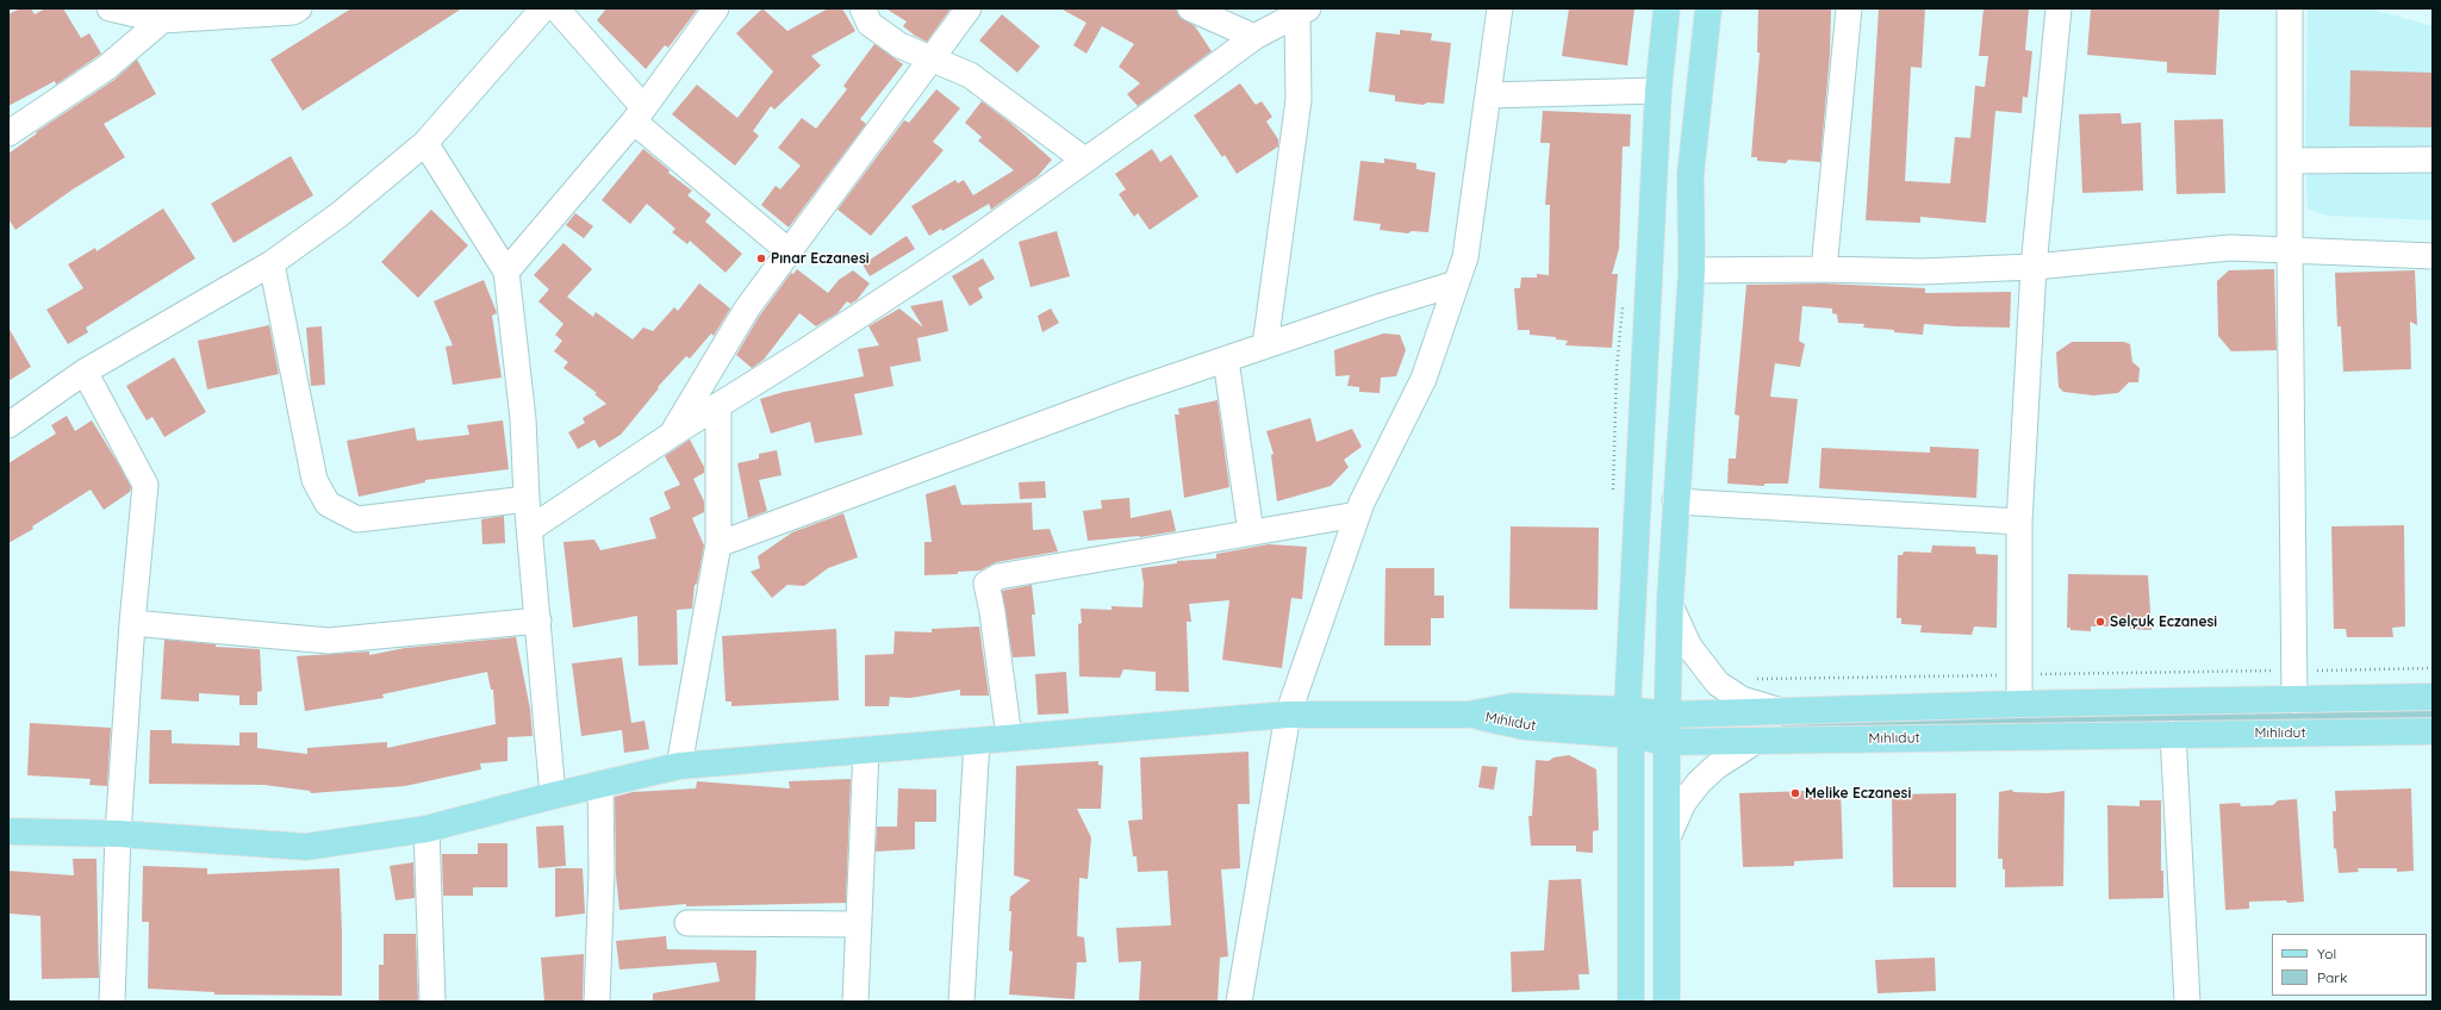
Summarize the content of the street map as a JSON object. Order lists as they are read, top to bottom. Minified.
{"streets":{"main road":["Mıhlıdut"]},"places":["Pınar Eczanesi","Selçuk Eczanesi","Melike Eczanesi"],"legend":["Yol","Park"]}
